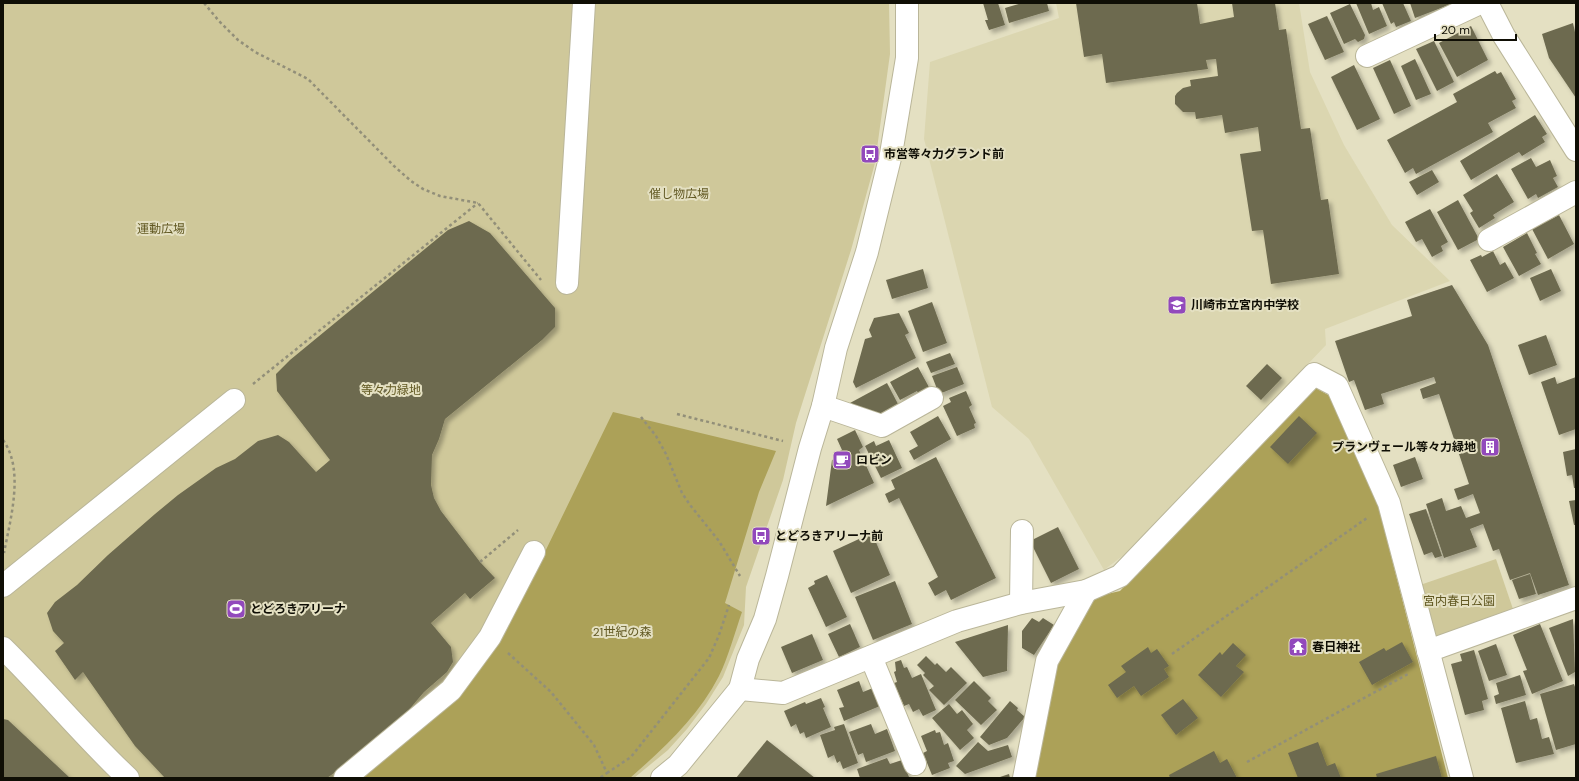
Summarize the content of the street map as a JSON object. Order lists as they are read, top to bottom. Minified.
{"parks":["催し物広場","運動広場","等々力緑地","宮内春日公園","21世紀の森"],"places":{"bus stop":["市営等々力グランド前","とどろきアリーナ前"],"school or university":["川崎市立宮内中学校"],"building":["プランヴェール等々力緑地"],"cafe":["ロビン"],"sports":["とどろきアリーナ"],"temple":["春日神社"]},"scale_bar":"20 m"}
